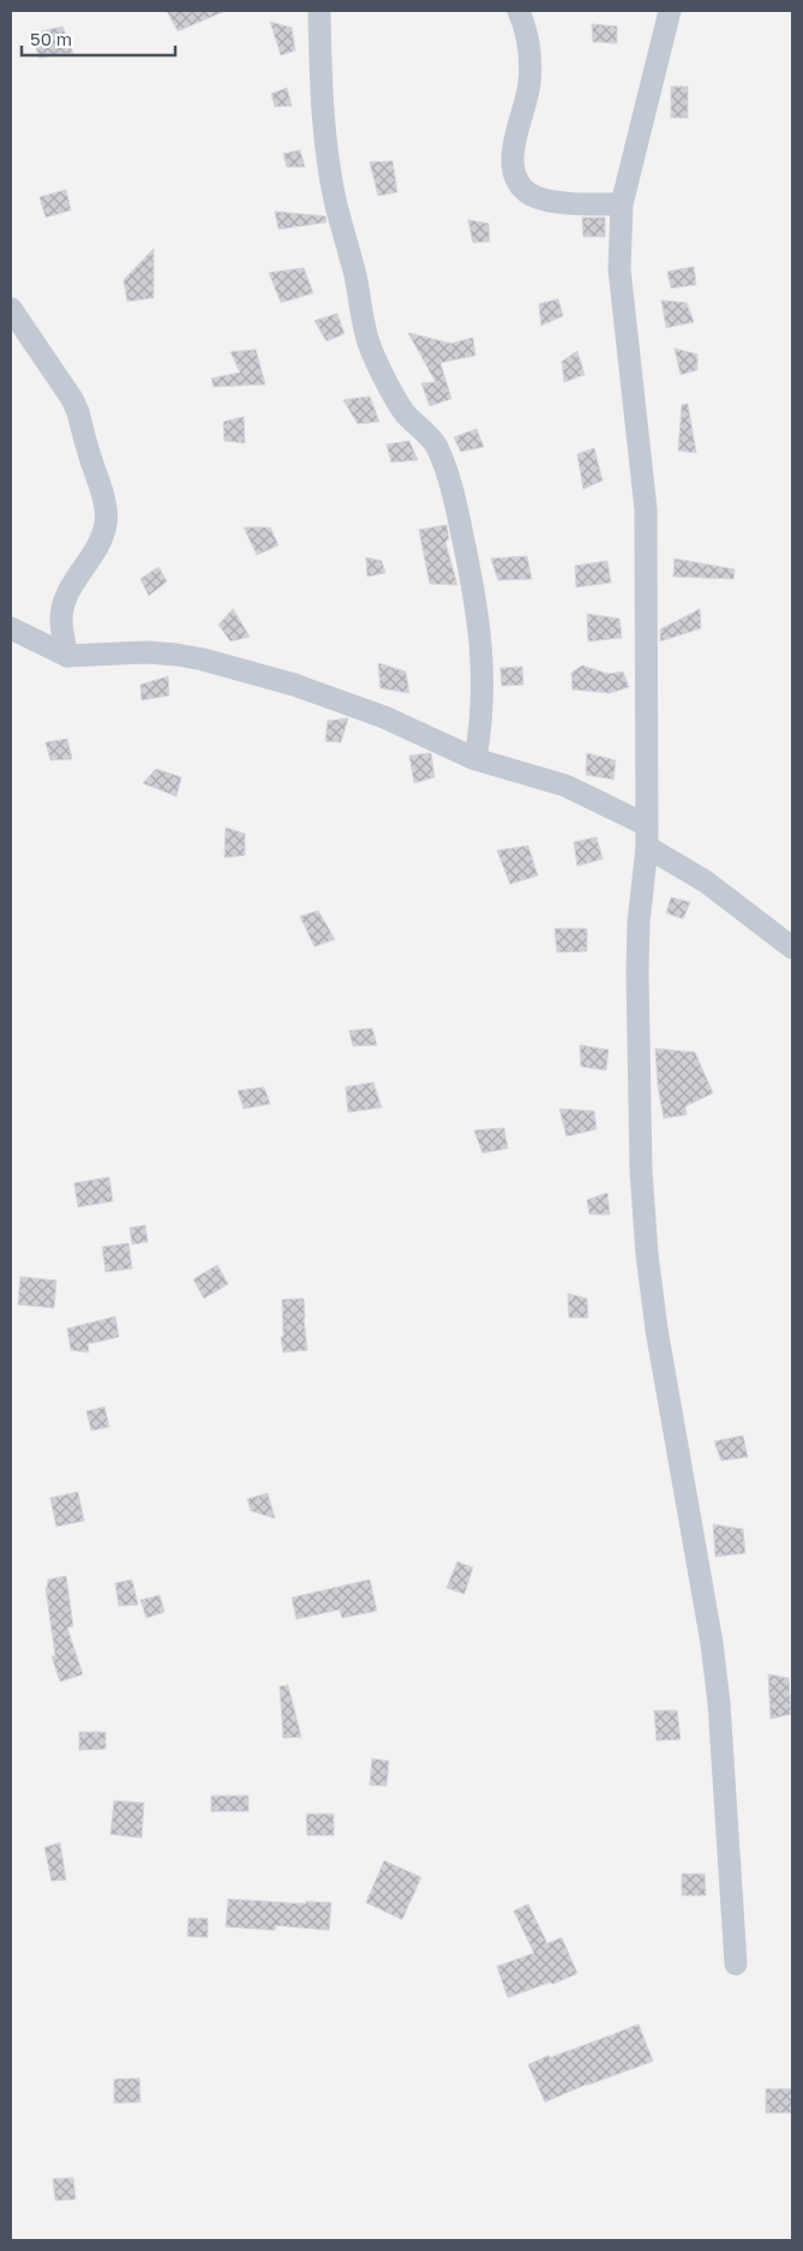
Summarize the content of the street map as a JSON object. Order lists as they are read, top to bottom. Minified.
{"scale_bar":"50 m"}
